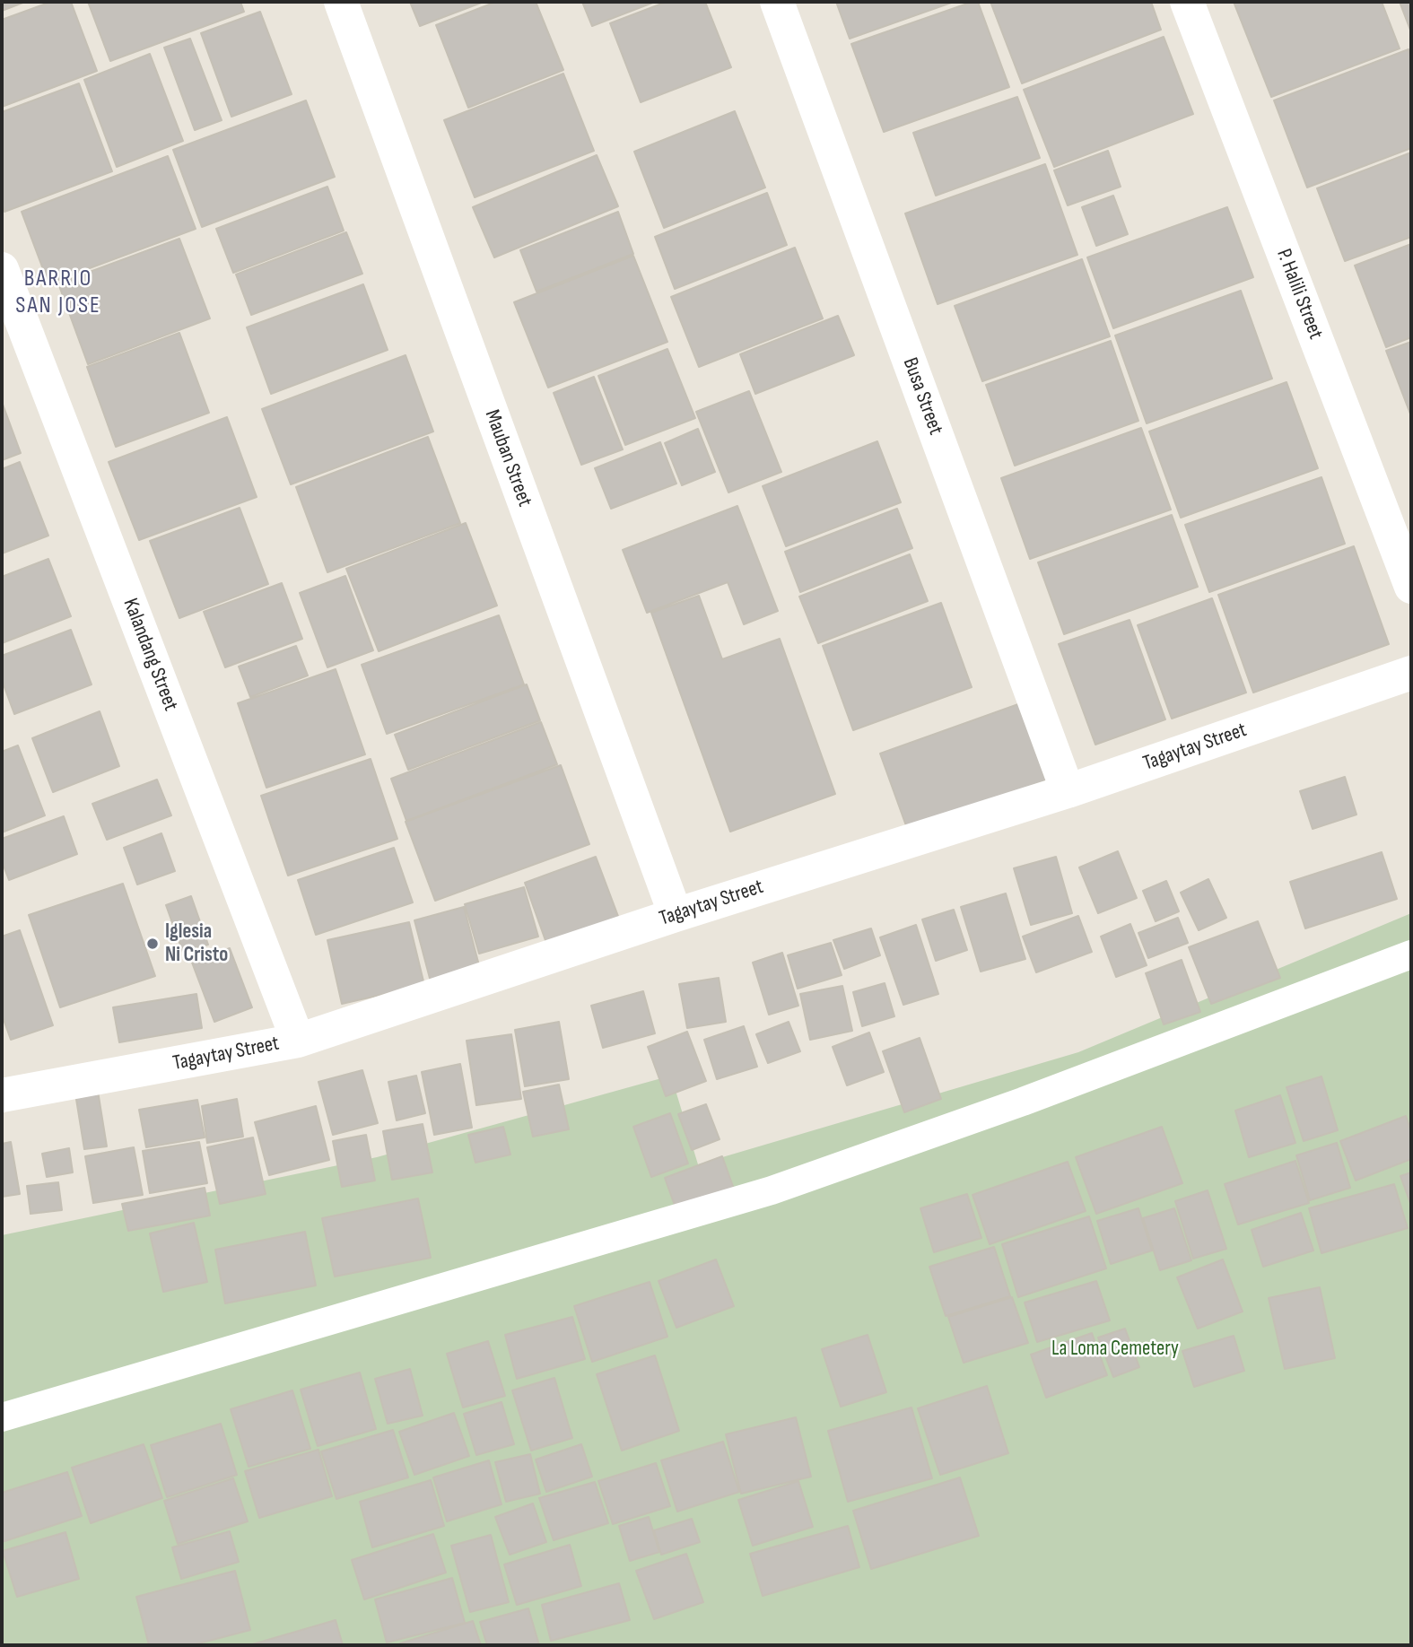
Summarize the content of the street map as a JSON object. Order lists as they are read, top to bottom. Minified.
{"streets":{"street":["P. Halili Street","Busa Street","Mauban Street","Kalandang Street","Tagaytay Street"]},"crossings":[["Busa Street","Tagaytay Street"],["Mauban Street","Tagaytay Street"],["Kalandang Street","Tagaytay Street"]],"districts":["BARRIO SAN JOSE"],"parks":["La Loma Cemetery"],"places":["Iglesia Ni Cristo"]}
